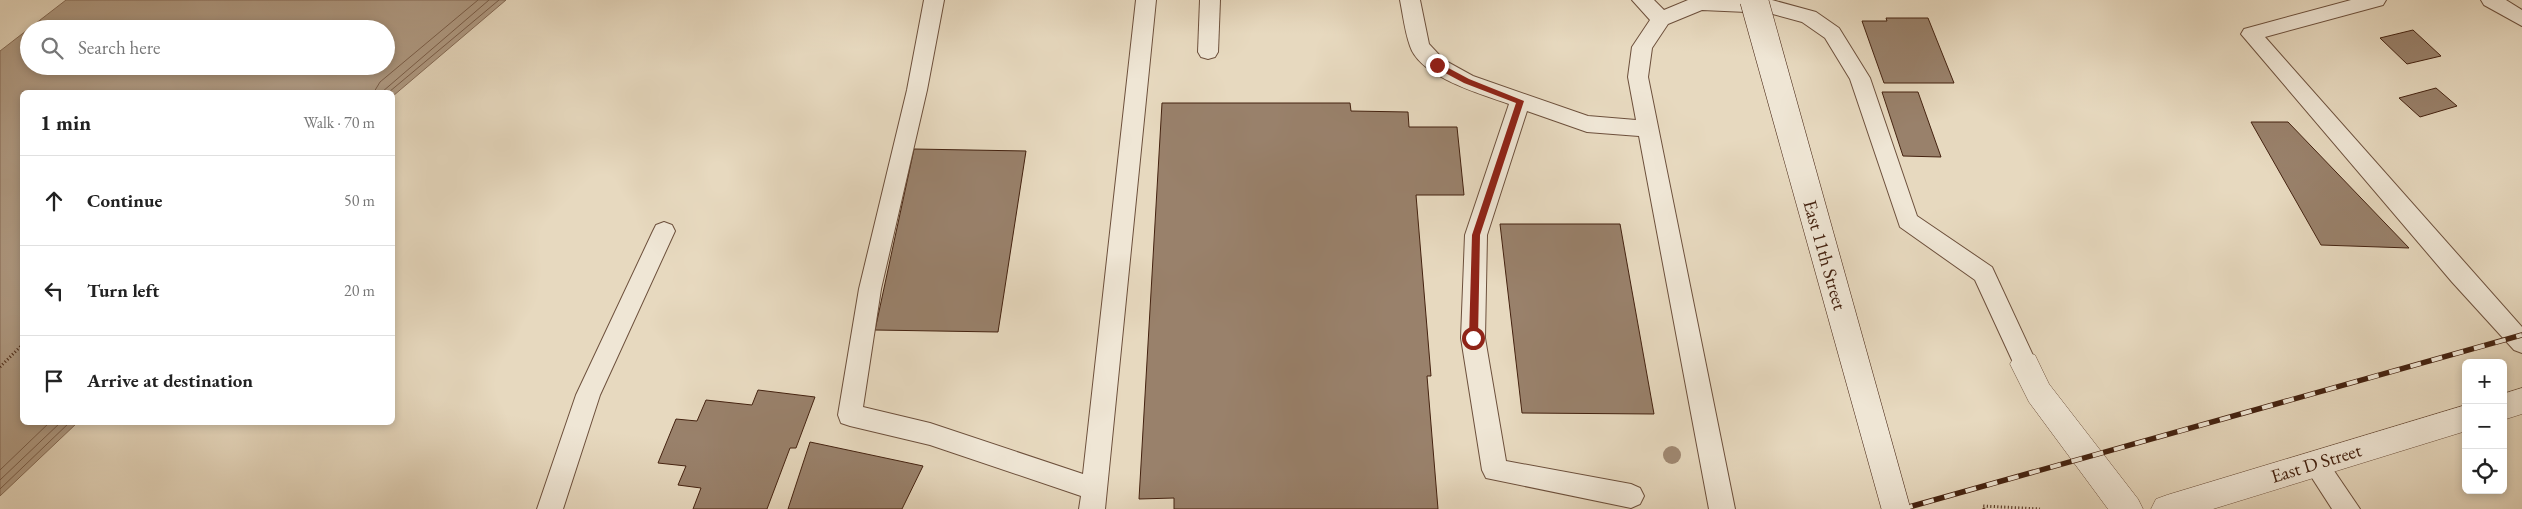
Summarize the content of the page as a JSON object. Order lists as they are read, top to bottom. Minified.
{"streets":{"street":["East 11th Street","East D Street"]},"page":{"search":"Search here","heading":["1 min","Walk · 70 m"],"list":[["Continue","50 m"],["Turn left","20 m"],"Arrive at destination"],"map_buttons":["+","−"]}}
